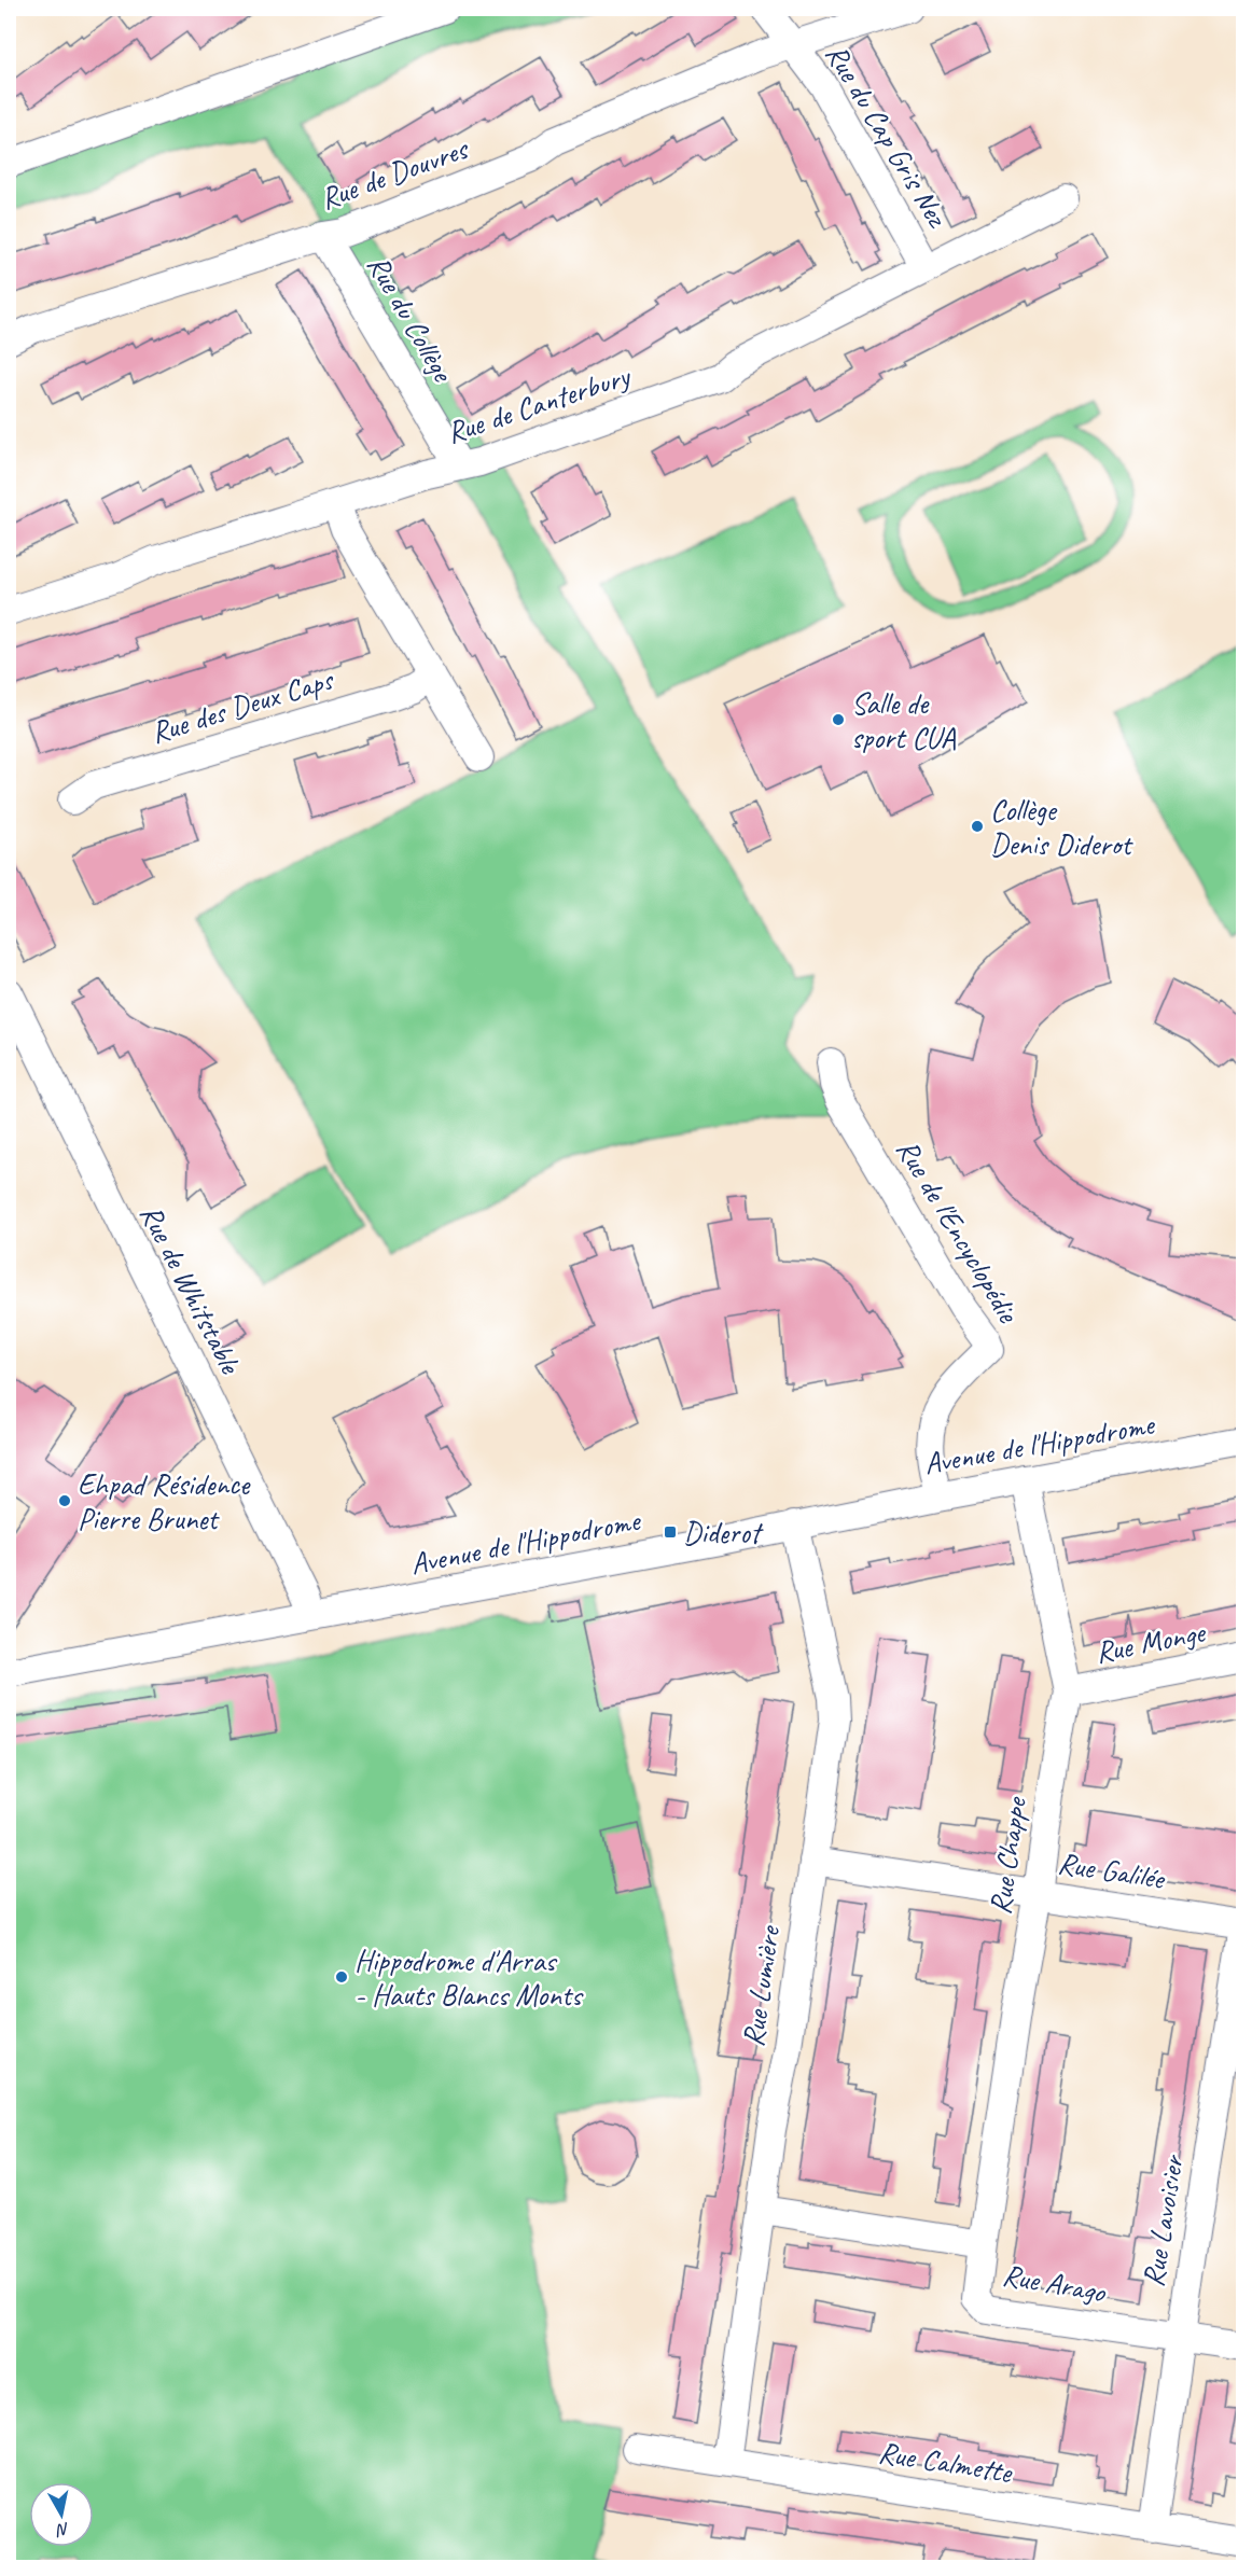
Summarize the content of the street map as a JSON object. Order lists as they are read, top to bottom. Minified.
{"streets":{"street":["Rue du Cap Gris Nez","Rue de Douvres","Rue du Collège","Rue de Canterbury","Rue des Deux Caps","Rue de l'Encyclopédie","Rue de Whitstable","Avenue de l'Hippodrome","Rue Monge","Rue Chappe","Rue Galilée","Rue Lumière","Rue Lavoisier","Rue Arago","Rue Calmette"]},"crossings":[["Rue du Cap Gris Nez","Rue de Douvres"],["Rue du Cap Gris Nez","Rue de Canterbury"],["Rue de Douvres","Rue du Collège"],["Rue du Collège","Rue de Canterbury"],["Rue de l'Encyclopédie","Avenue de l'Hippodrome"],["Rue de Whitstable","Avenue de l'Hippodrome"],["Avenue de l'Hippodrome","Rue Chappe"],["Avenue de l'Hippodrome","Rue Lumière"],["Rue Monge","Rue Chappe"],["Rue Chappe","Rue Galilée"],["Rue Chappe","Rue Arago"],["Rue Galilée","Rue Lumière"],["Rue Galilée","Rue Lavoisier"],["Rue Lumière","Rue Arago"],["Rue Lumière","Rue Calmette"],["Rue Lavoisier","Rue Arago"],["Rue Lavoisier","Rue Calmette"]],"places":{"other":["Salle de sport CUA","Collège Denis Diderot","Ehpad Résidence Pierre Brunet","Hippodrome d'Arras - Hauts Blancs Monts"],"transit":["Diderot"]},"north":"bottom"}
